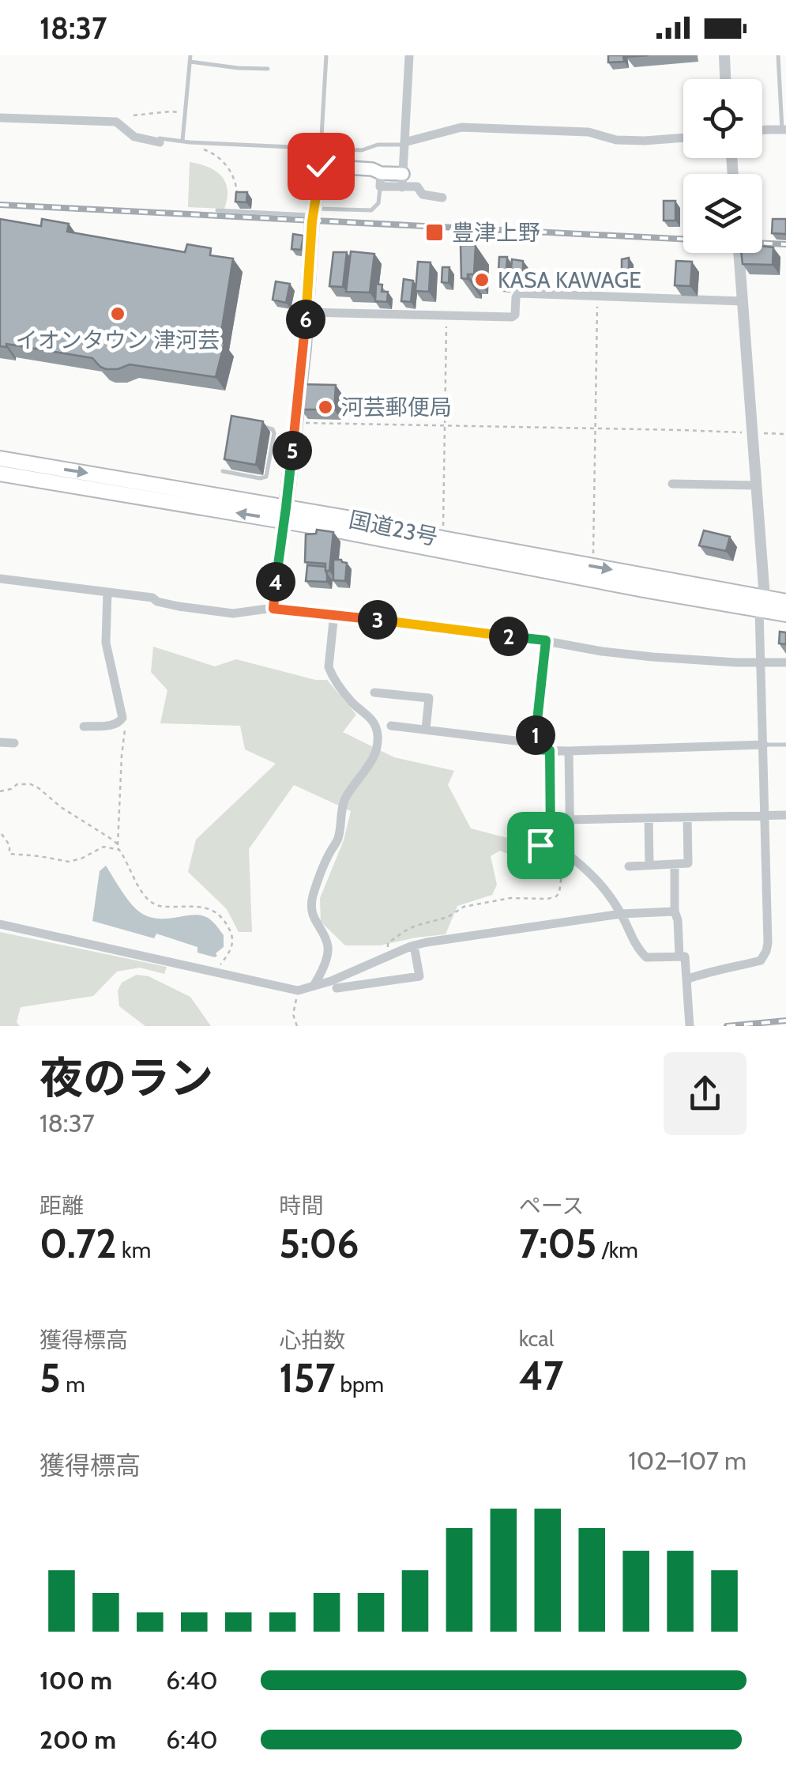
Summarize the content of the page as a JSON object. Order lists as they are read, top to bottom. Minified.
{"streets":{"highway":["国道23号"]},"places":{"transit":["豊津上野"],"other":["KASA KAWAGE","イオンタウン 津河芸","河芸郵便局"]},"page":{"status":"18:37","pins":["6","5","4","3","2","1"],"heading":["夜のラン","18:37"],"stats":[["距離","0.72 km"],["時間","5:06"],["ペース","7:05 /km"],["獲得標高","5 m"],["心拍数","157 bpm"],["kcal","47"]],"chart":["獲得標高","102–107 m"],"list":[{"name":"100 m","note":"6:40"},{"name":"200 m","note":"6:40"}]}}
